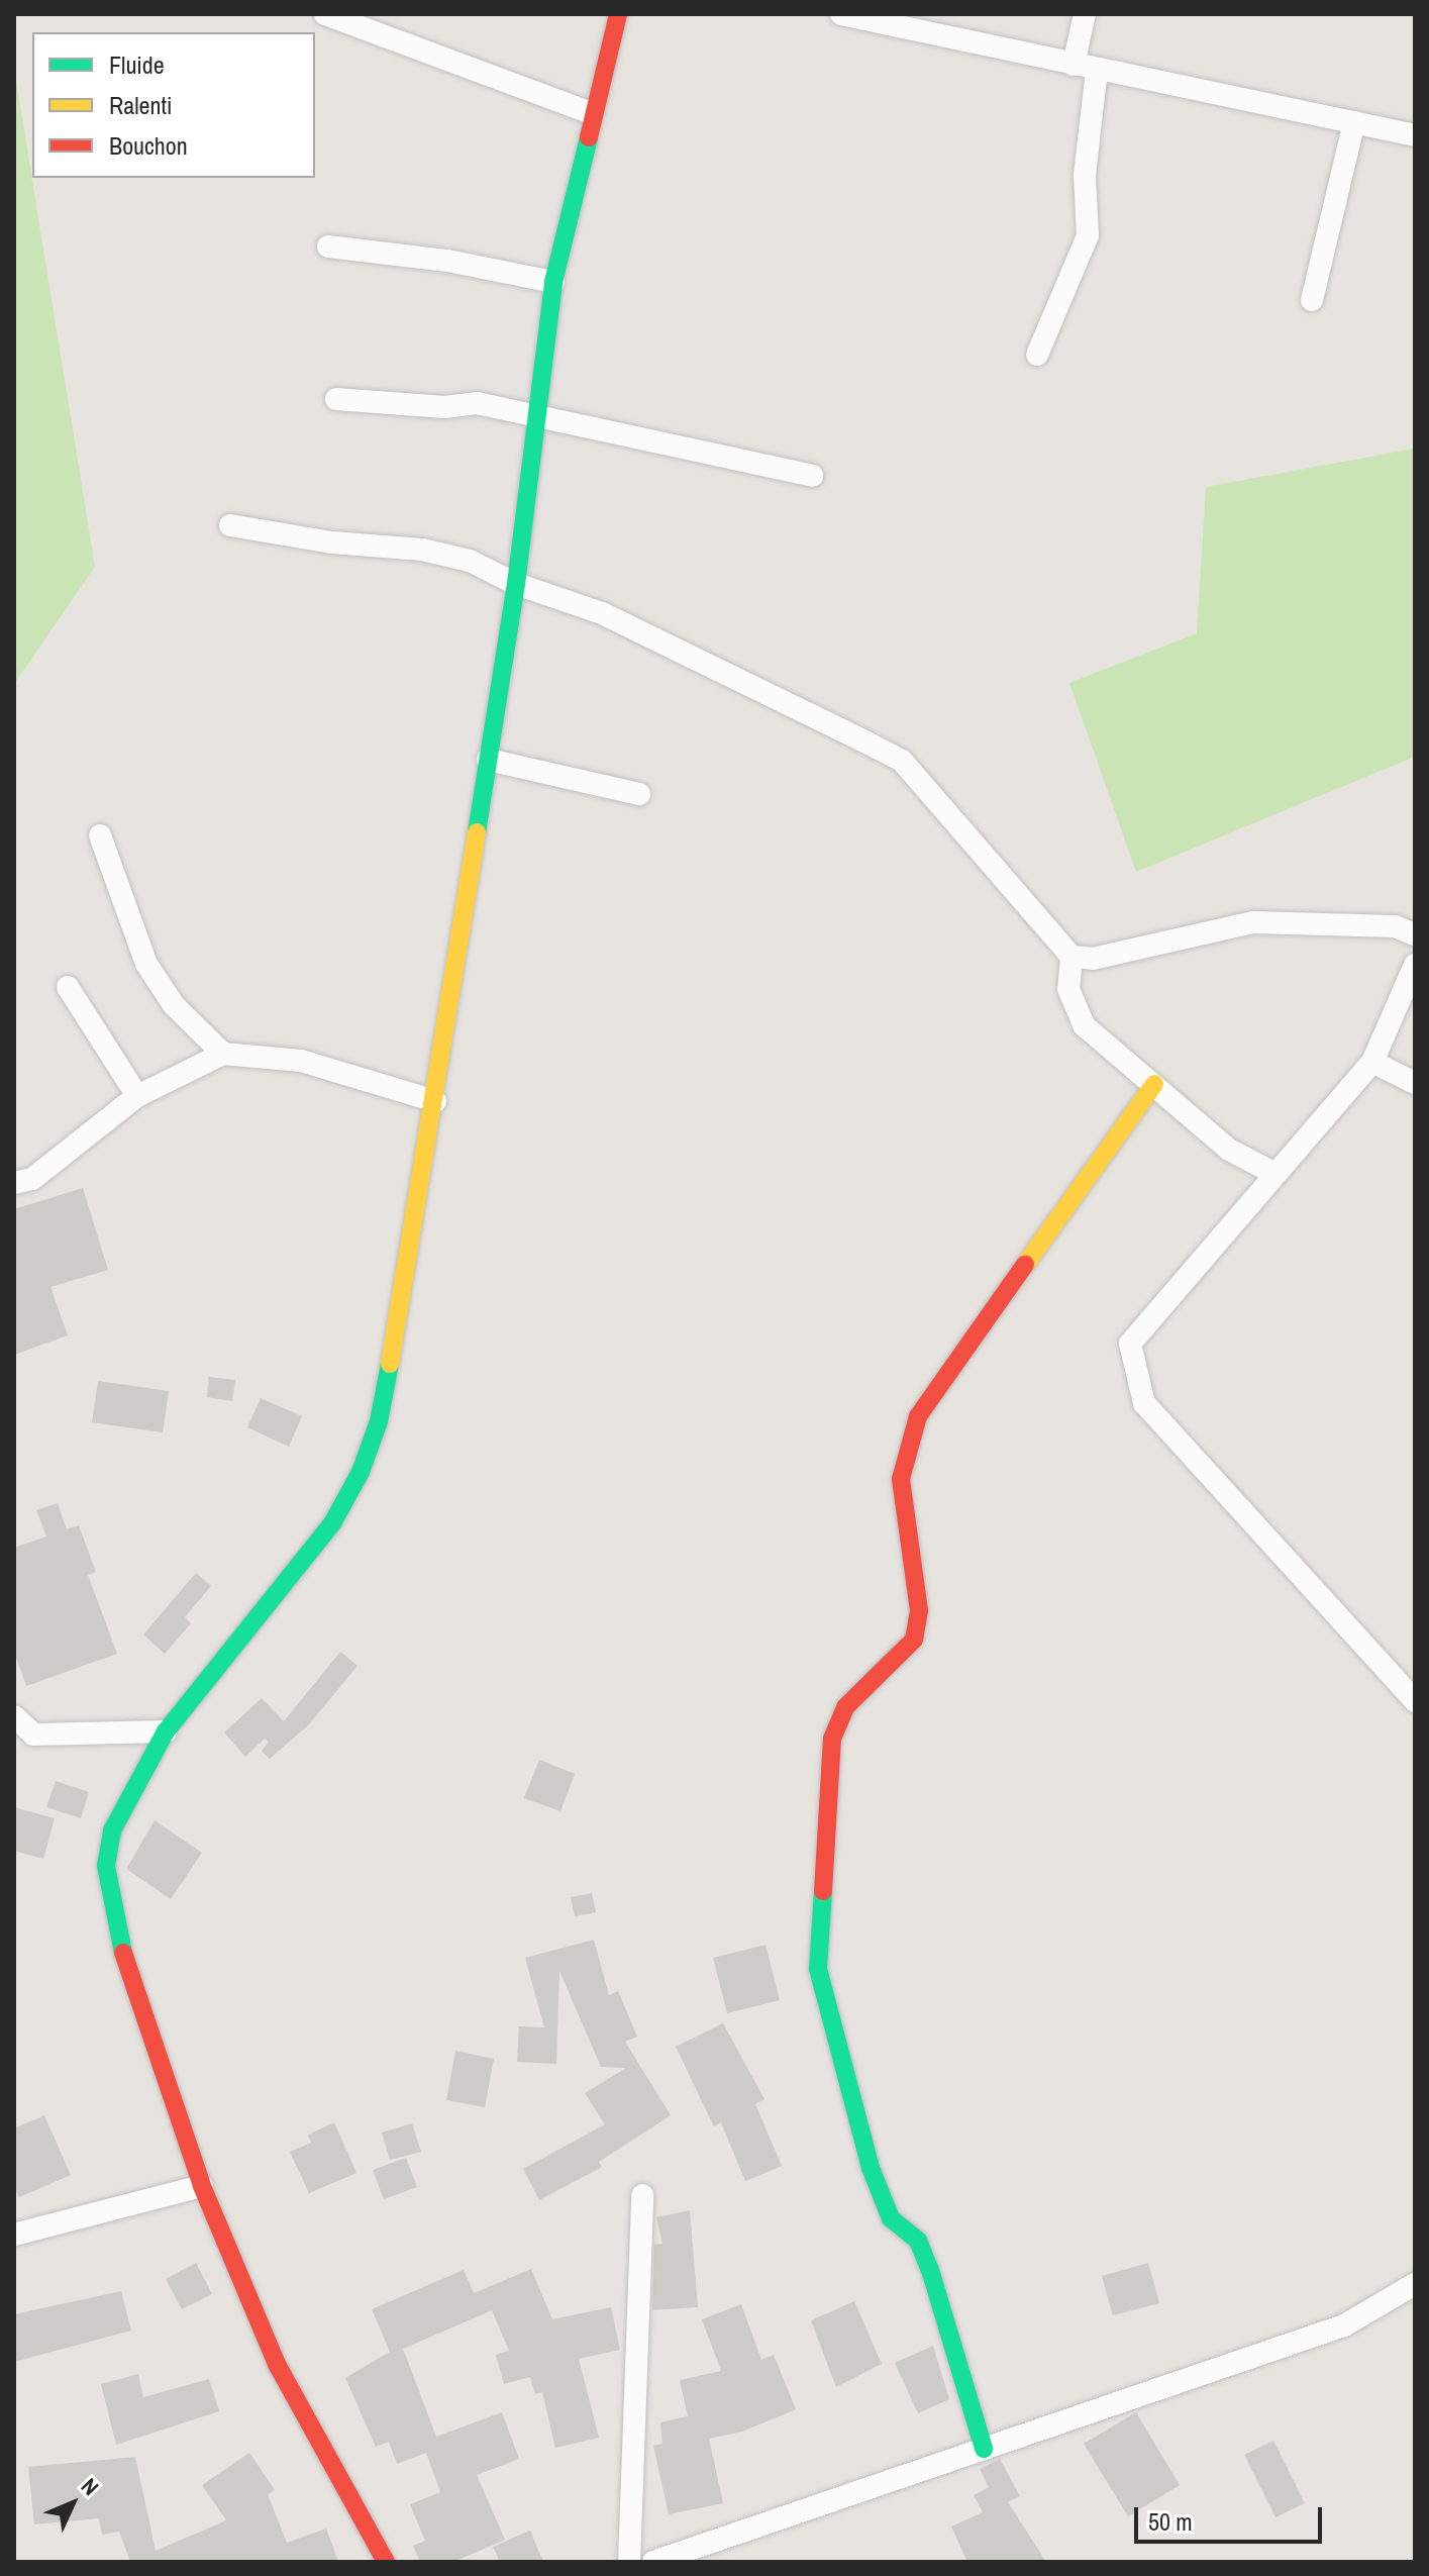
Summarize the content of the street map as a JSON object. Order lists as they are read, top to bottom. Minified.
{"legend":["Fluide","Ralenti","Bouchon"],"scale_bar":"50 m","north":"top right"}
